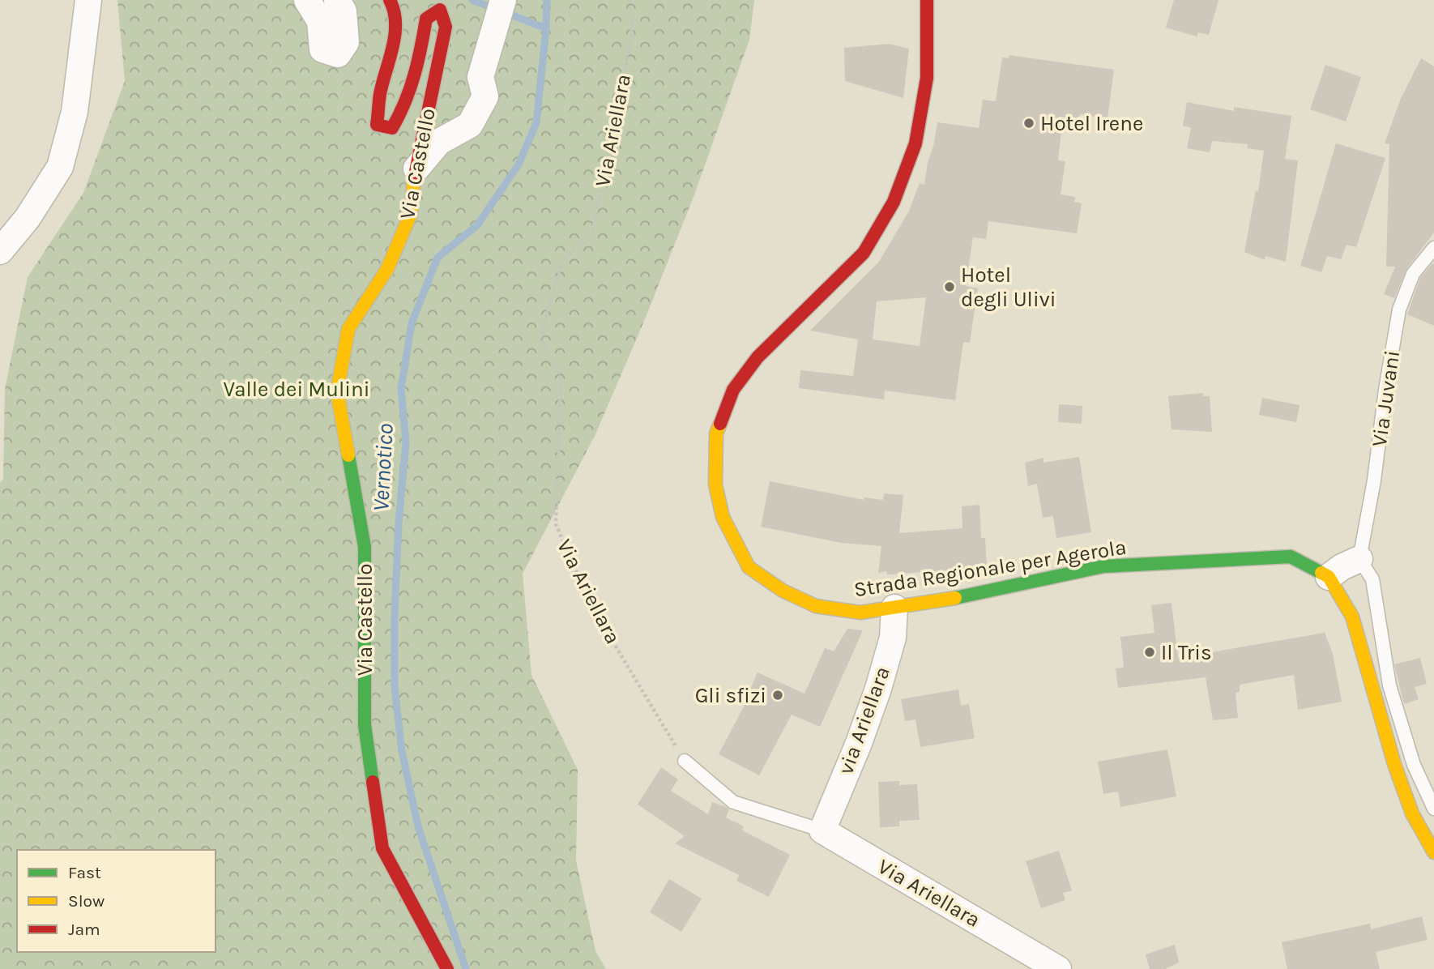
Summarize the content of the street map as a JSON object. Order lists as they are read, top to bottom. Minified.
{"streets":{"main road":["Via Castello","Strada Regionale per Agerola"],"street":["Via Ariellara","via Ariellara"],"lane":["Via Juvani"]},"crossings":[["Via Ariellara","via Ariellara"],["Strada Regionale per Agerola","via Ariellara"]],"water":["Vernotico"],"parks":["Valle dei Mulini"],"places":["Hotel Irene","Hotel degli Ulivi","Il Tris","Gli sfizi"],"legend":["Fast","Slow","Jam"]}
